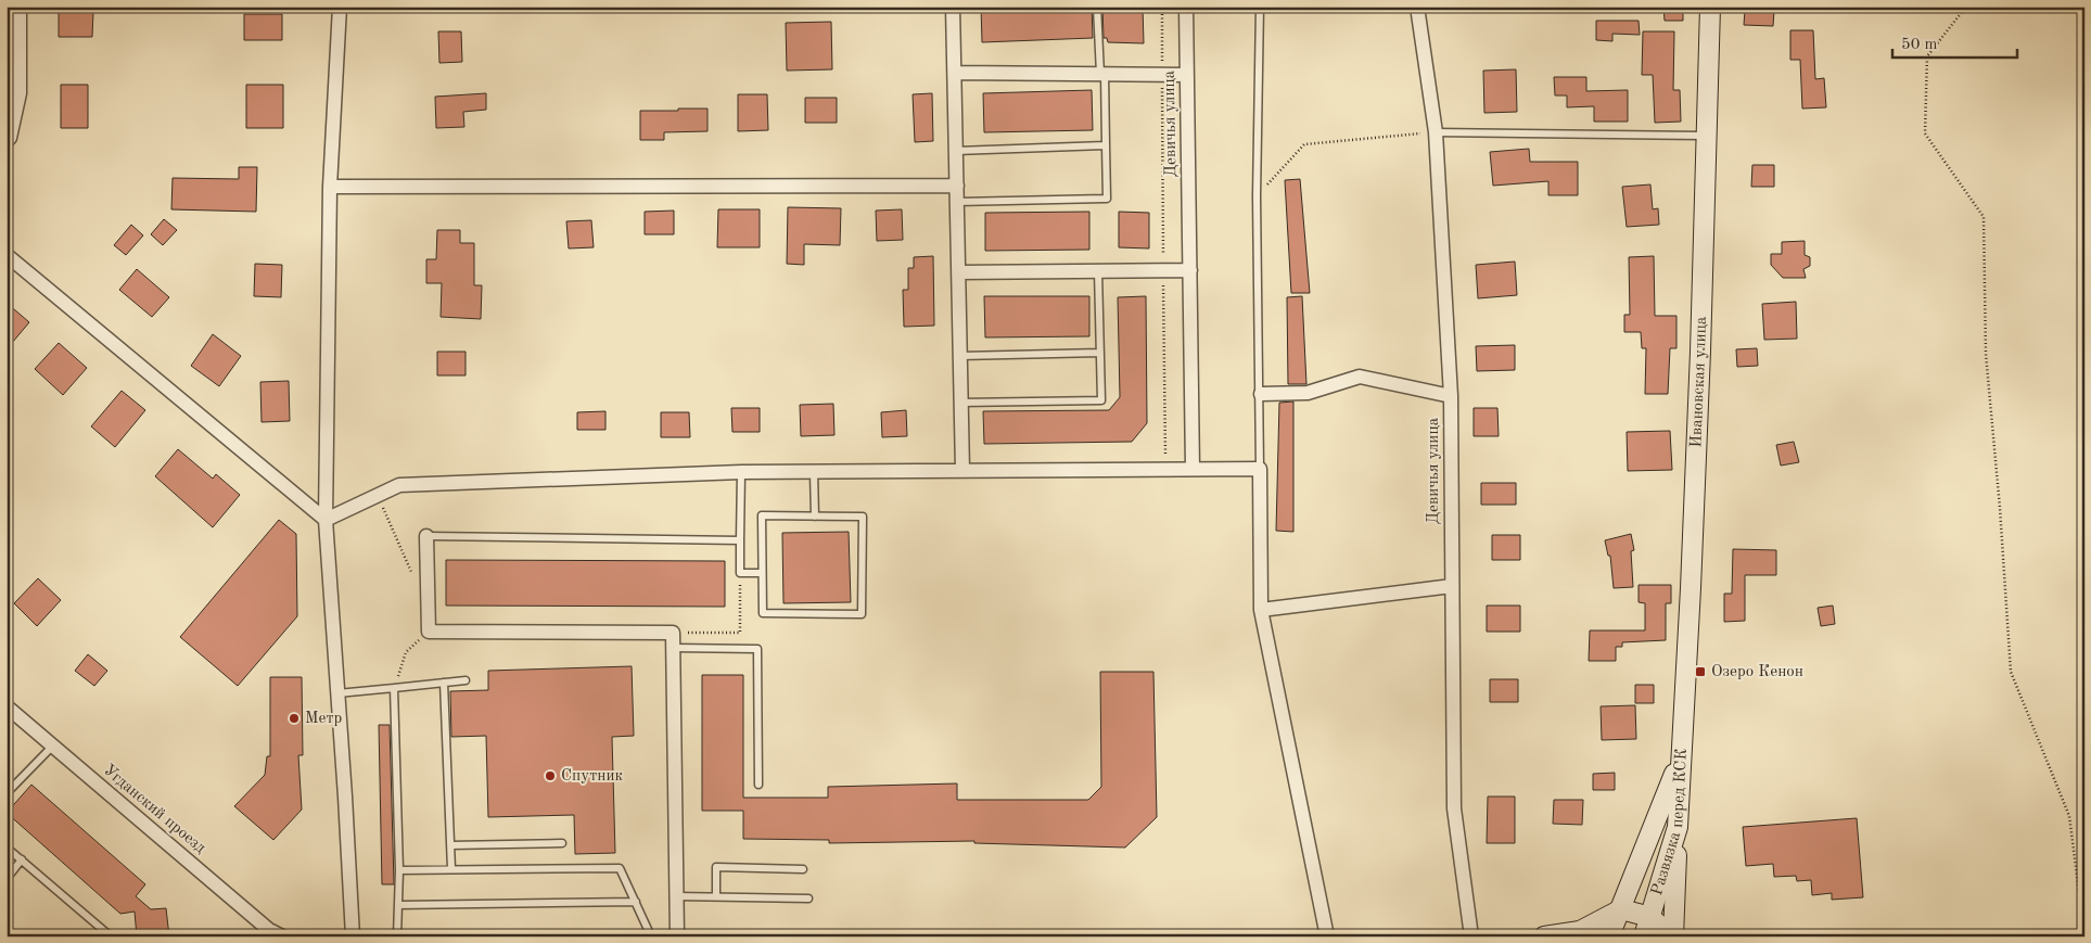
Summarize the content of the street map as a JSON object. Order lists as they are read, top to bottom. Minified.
{"streets":{"main road":["Ивановская улица","Развязка перед КСК"],"street":["Девичья улица","Угданский проезд"]},"crossings":[["Ивановская улица","Развязка перед КСК"]],"places":{"transit":["Озеро Кенон"],"other":["Метр","Спутник"]},"scale_bar":"50 m"}
